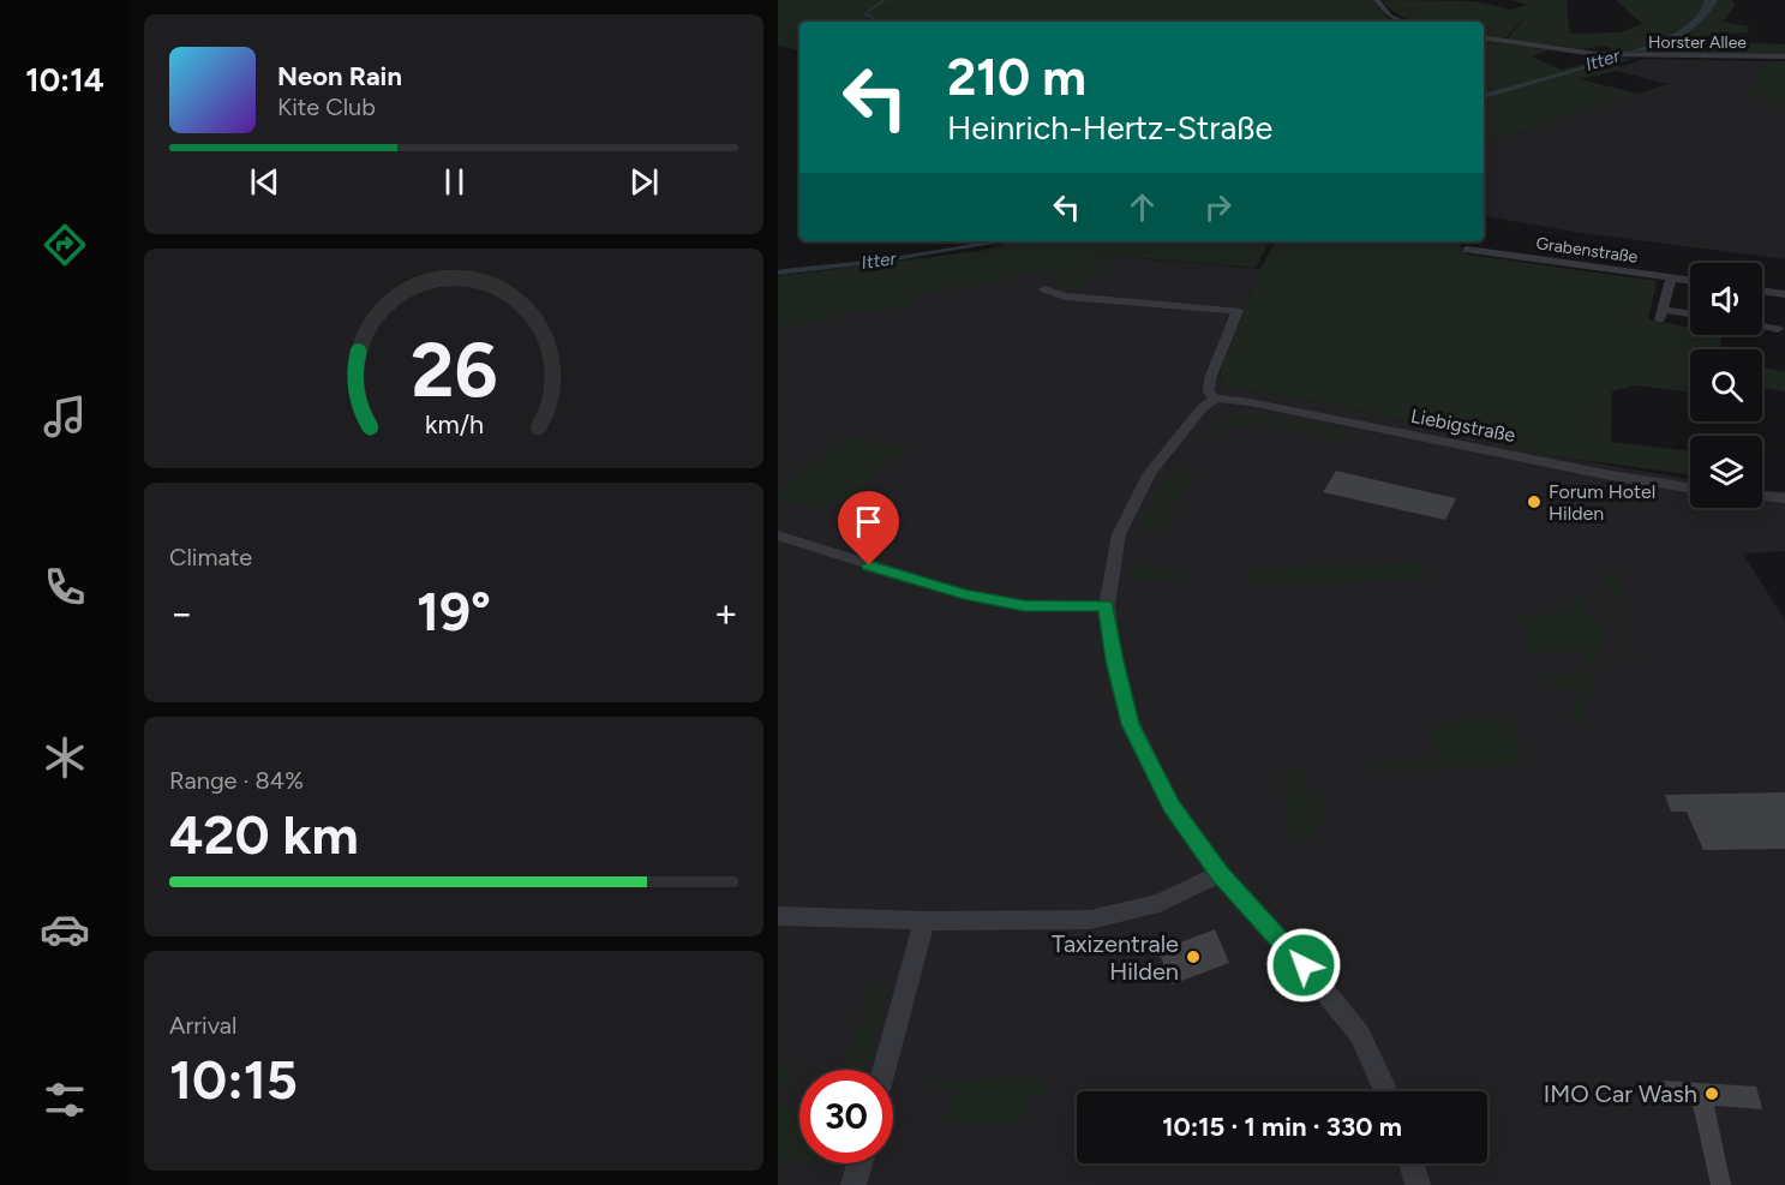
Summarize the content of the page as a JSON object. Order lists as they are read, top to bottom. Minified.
{"streets":{"street":["Horster Allee","Grabenstraße","Liebigstraße"]},"water":["Itter"],"places":["Forum Hotel Hilden","Taxizentrale Hilden","IMO Car Wash"],"page":{"tabs":"10:14","turn":["210 m","Heinrich-Hertz-Straße"],"song":["Neon Rain","Kite Club"],"tile":["Climate",["Range · 84%","420 km"],["Arrival","10:15"]],"heat":["−","19°","+"],"limit":"30","trip":"10:15 · 1 min · 330 m","gauge":["26","km/h"]}}
